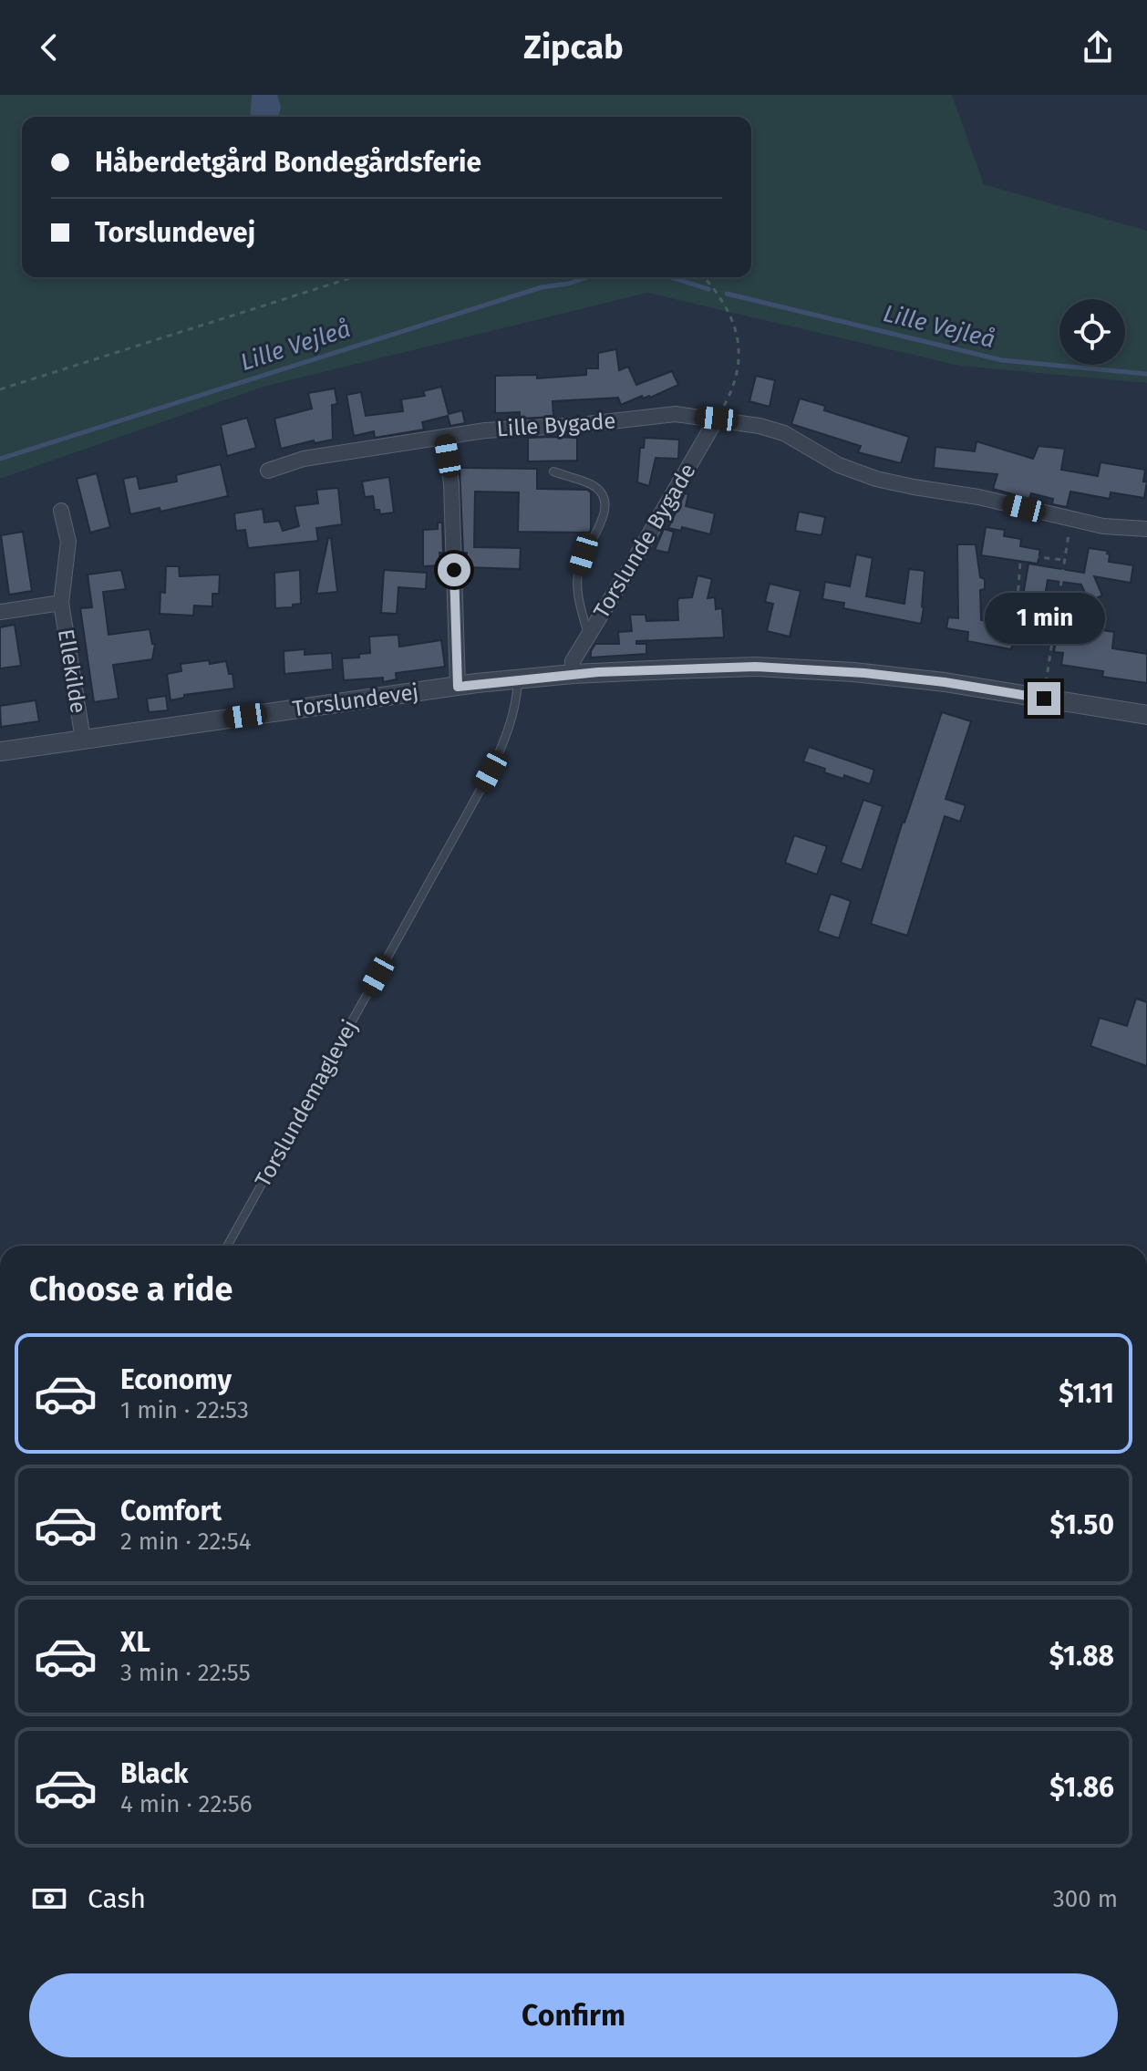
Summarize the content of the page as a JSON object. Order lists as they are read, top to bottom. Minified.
{"streets":{"street":["Lille Bygade","Torslunde Bygade","Ellekilde","Torslundevej"],"lane":["Torslundemaglevej"]},"crossings":[["Lille Bygade","Torslunde Bygade"],["Torslunde Bygade","Torslundevej"],["Ellekilde","Torslundevej"],["Torslundevej","Torslundemaglevej"]],"water":["Lille Vejleå"],"page":{"header":"Zipcab","banner":["Håberdetgård Bondegårdsferie","Torslundevej"],"bubble":"1 min","heading":"Choose a ride","list":[{"name":"Economy","note":"1 min · 22:53","value":"$1.11"},{"name":"Comfort","note":"2 min · 22:54","value":"$1.50"},{"name":"XL","note":"3 min · 22:55","value":"$1.88"},{"name":"Black","note":"4 min · 22:56","value":"$1.86"}],"pay":["Cash","300 m"],"buttons":"Confirm"}}
